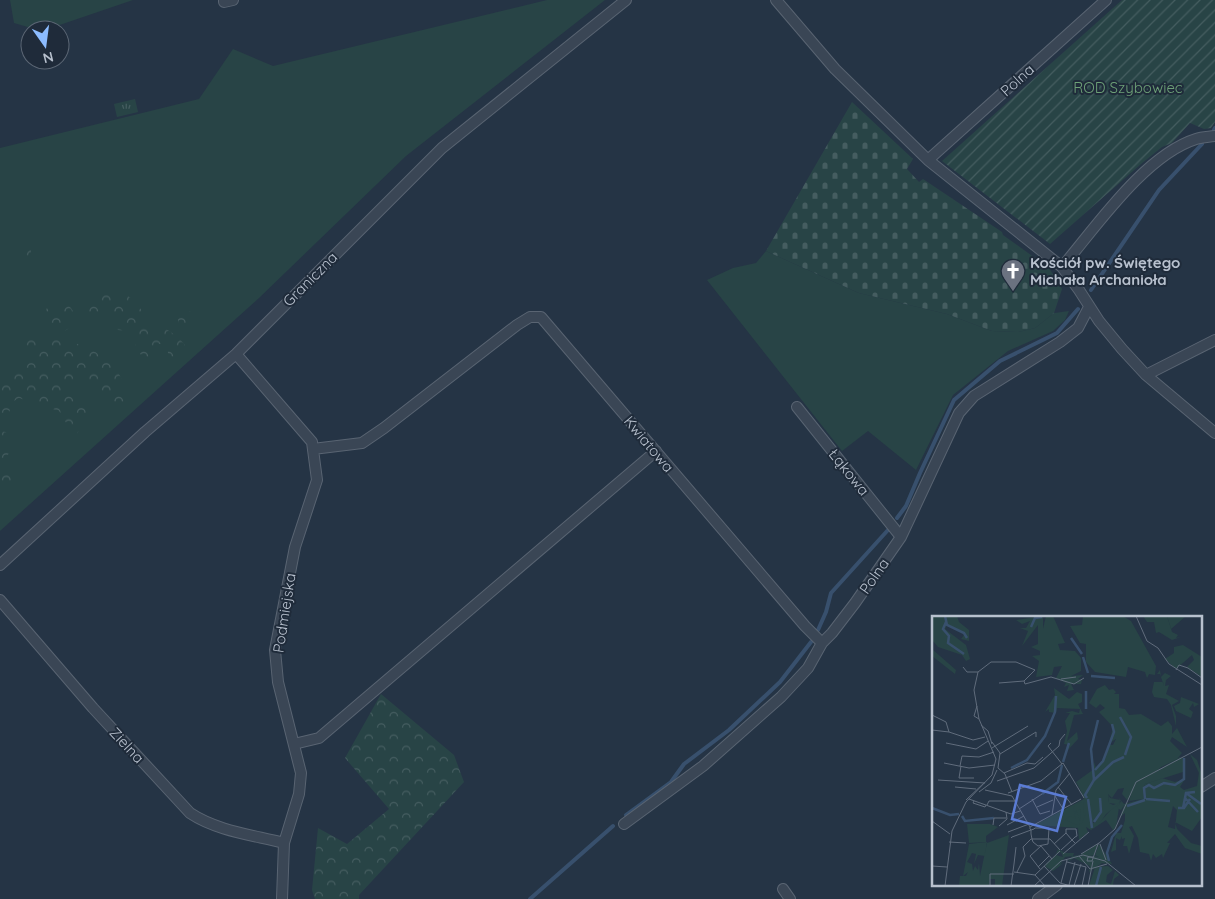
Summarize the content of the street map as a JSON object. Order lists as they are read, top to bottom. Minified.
{"streets":{"street":["Polna","Graniczna","Kwiatowa","Łąkowa","Podmiejska","Zielna"]},"crossings":[["Polna","Kwiatowa"],["Polna","Łąkowa"],["Graniczna","Podmiejska"],["Kwiatowa","Podmiejska"],["Podmiejska","Zielna"]],"parks":["ROD Szybowiec"],"places":{"church":["Kościół pw. Świętego Michała Archanioła"]},"north":"bottom"}
